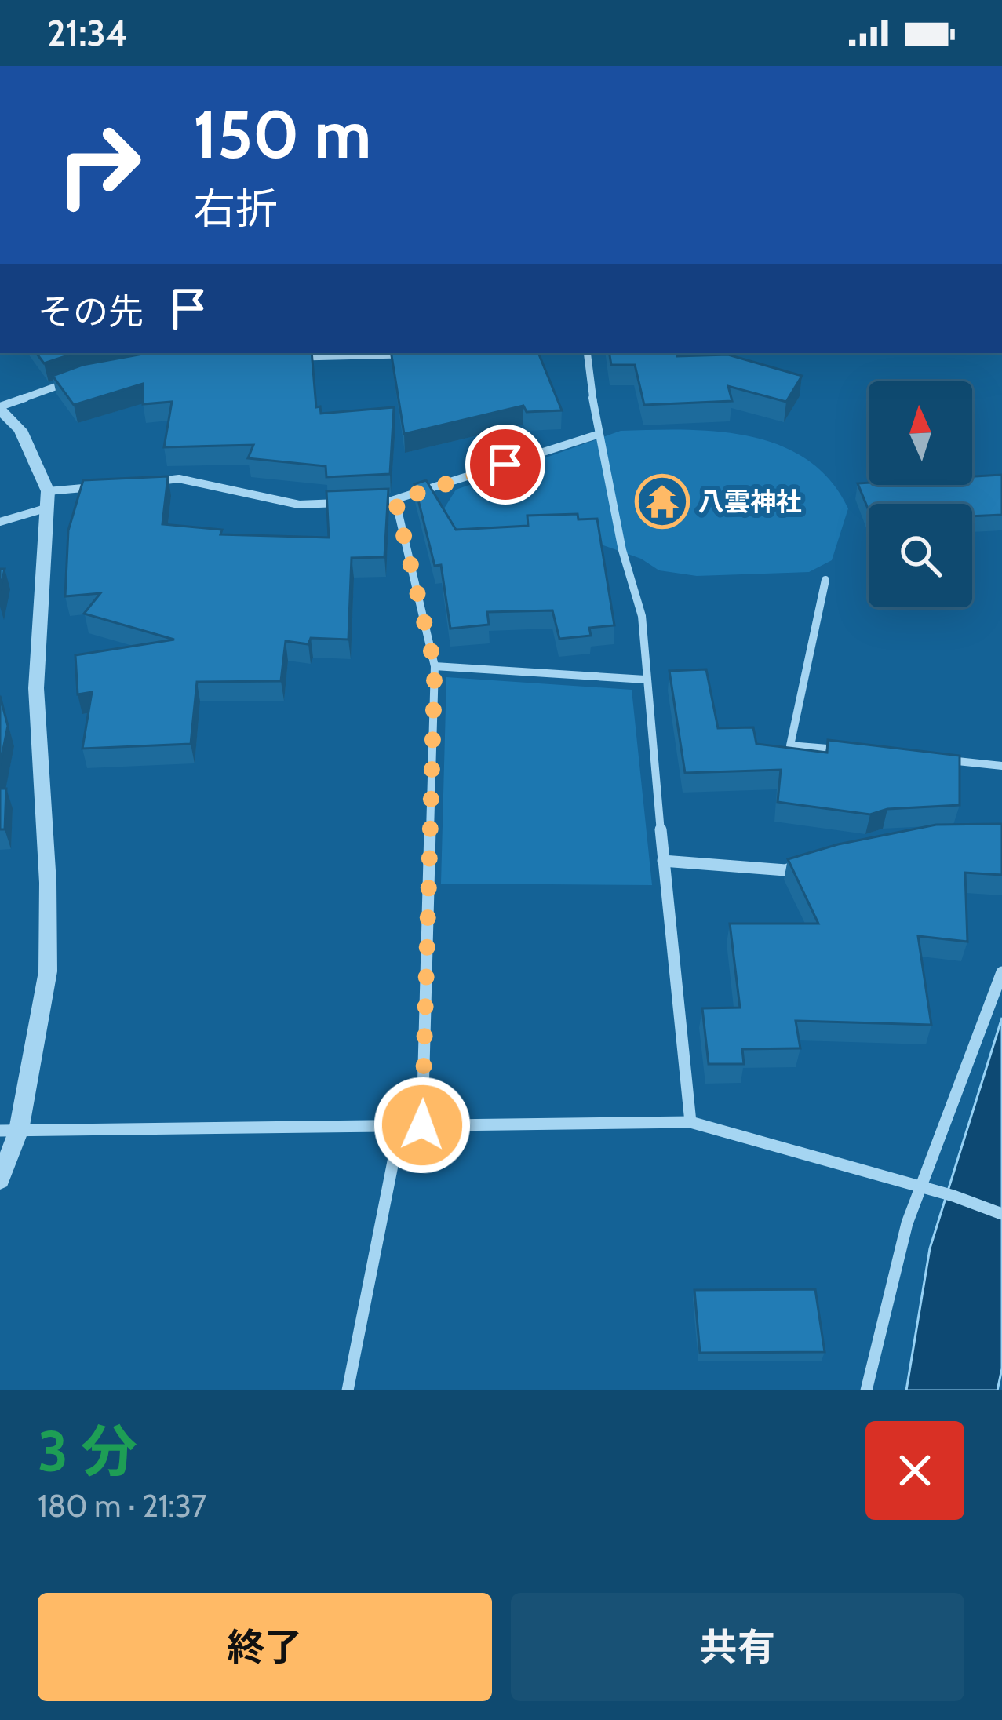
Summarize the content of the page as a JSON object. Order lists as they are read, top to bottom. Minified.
{"places":{"temple":["八雲神社"]},"north":"top","page":{"status":"21:34","turn":["150 m","右折"],"then":"その先","heading":["3 分","180 m · 21:37"],"buttons":["終了","共有"]}}
